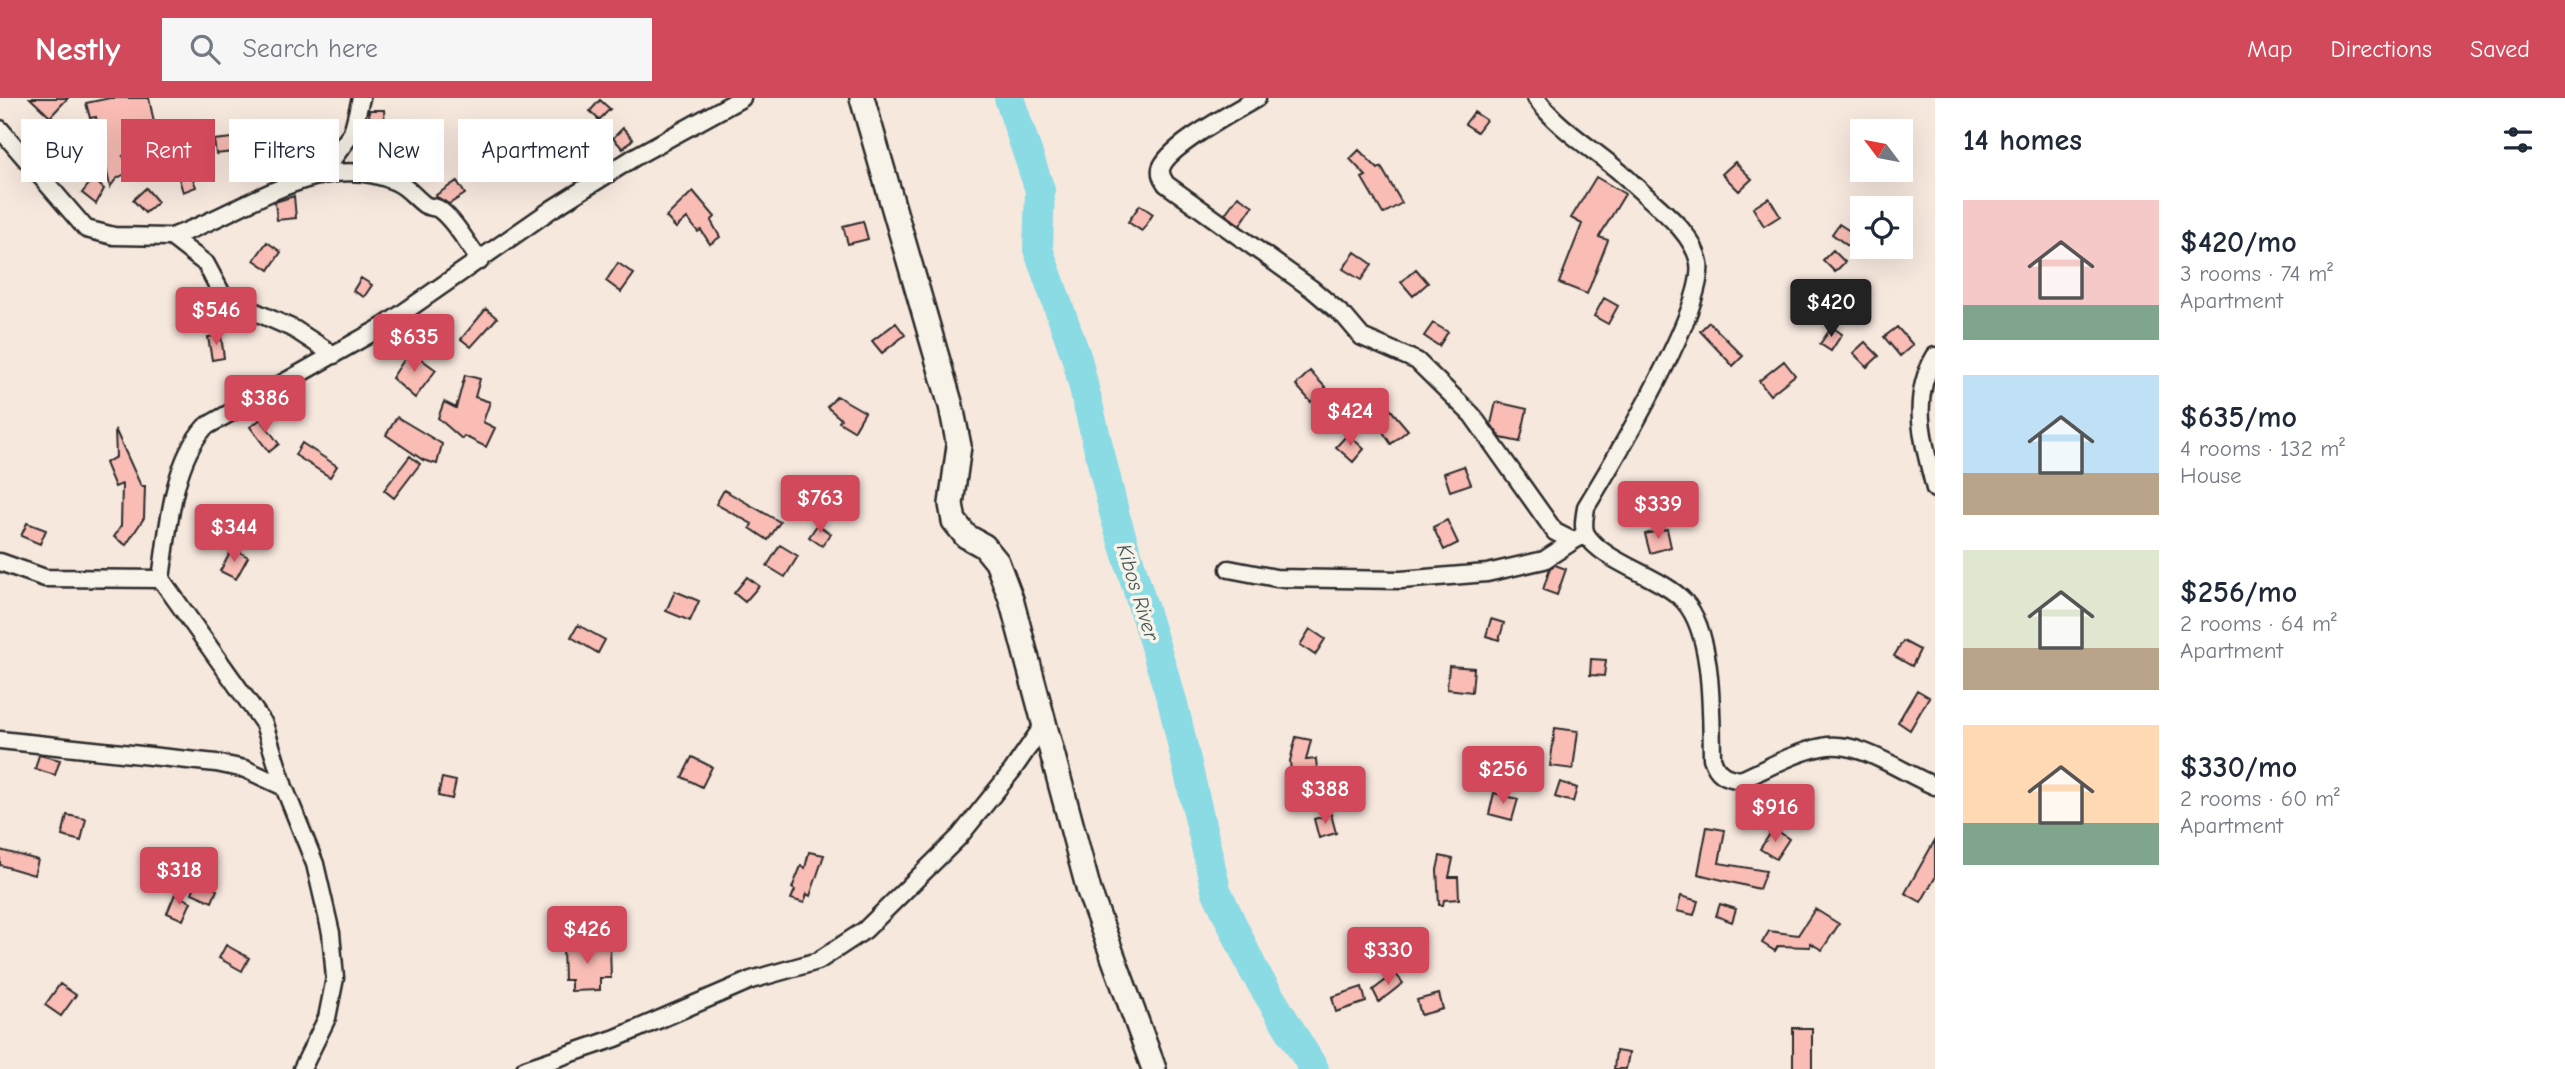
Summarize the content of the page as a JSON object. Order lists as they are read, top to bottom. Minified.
{"water":["Kibos River"],"north":"top left","page":{"header":"Nestly","search":"Search here","nav":["Map","Directions","Saved"],"heading":"14 homes","chip":["Buy","Rent","Filters","New","Apartment"],"list":[{"name":"$420/mo","note":"3 rooms · 74 m² · Apartment"},{"name":"$635/mo","note":"4 rooms · 132 m² · House"},{"name":"$256/mo","note":"2 rooms · 64 m² · Apartment"},{"name":"$330/mo","note":"2 rooms · 60 m² · Apartment"}],"price":["$420","$546","$635","$386","$424","$763","$339","$344","$256","$388","$916","$318","$426","$330"]}}
